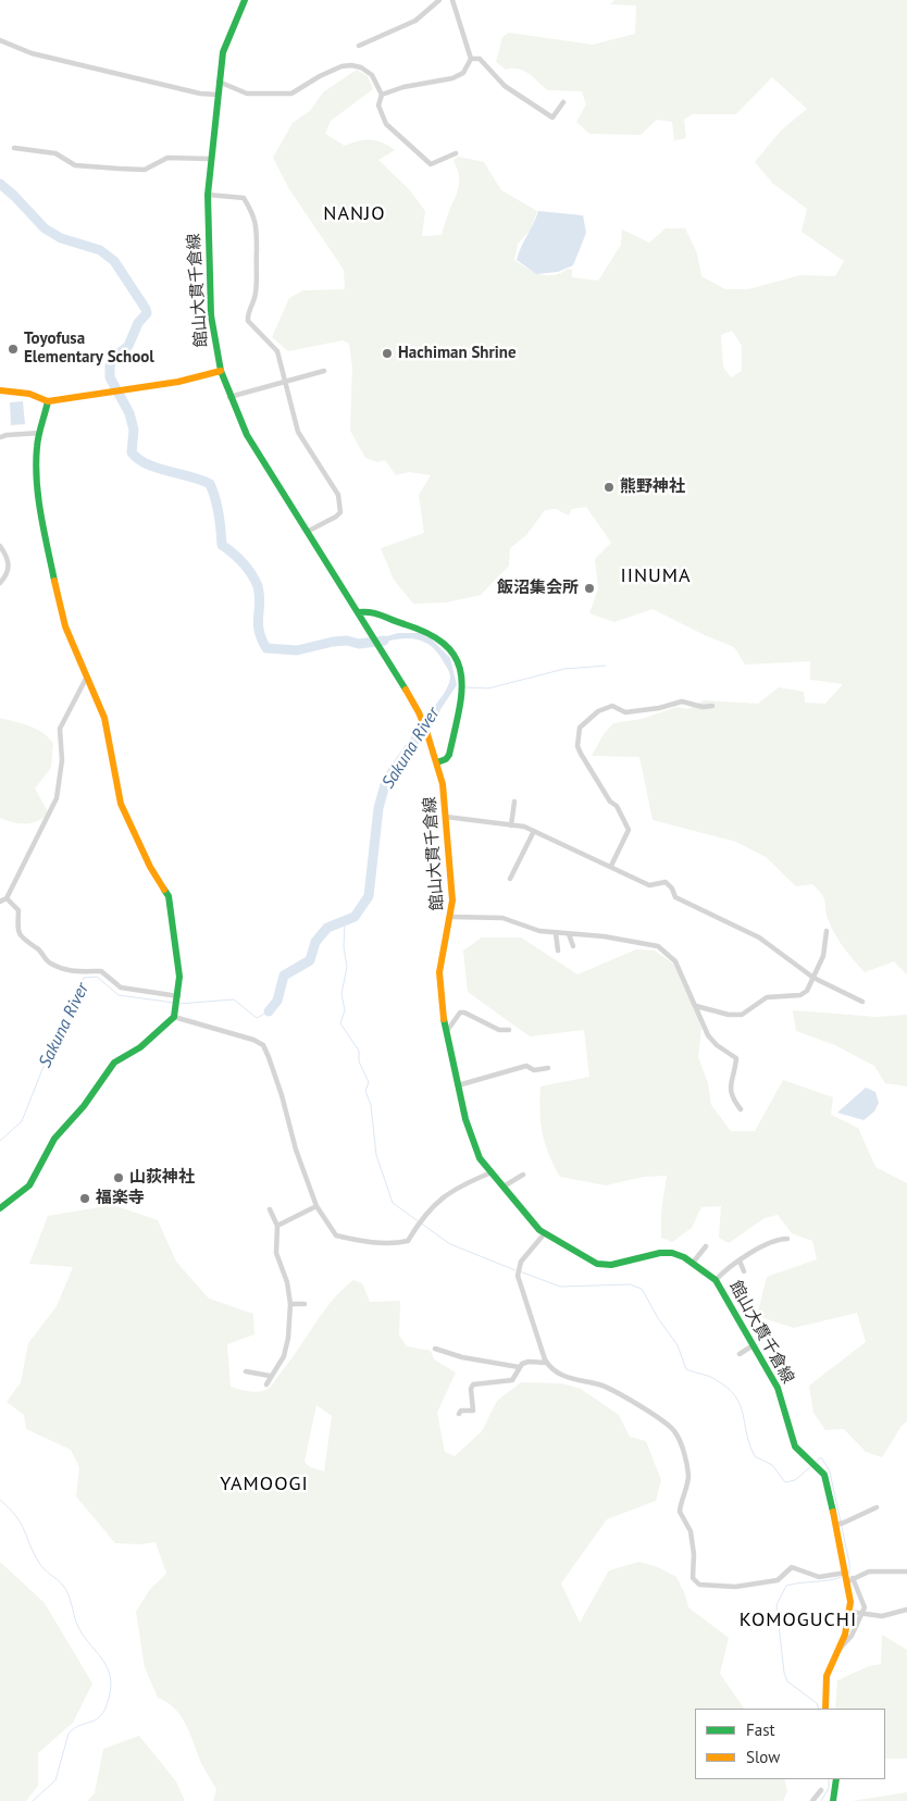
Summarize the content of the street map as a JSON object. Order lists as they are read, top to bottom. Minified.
{"streets":{"main road":["館山大貫千倉線"]},"districts":["NANJO","IINUMA","YAMOOGI","KOMOGUCHI"],"water":["Sakuna River"],"places":["Toyofusa Elementary School","Hachiman Shrine","熊野神社","飯沼集会所","山荻神社","福楽寺"],"legend":["Fast","Slow"]}
